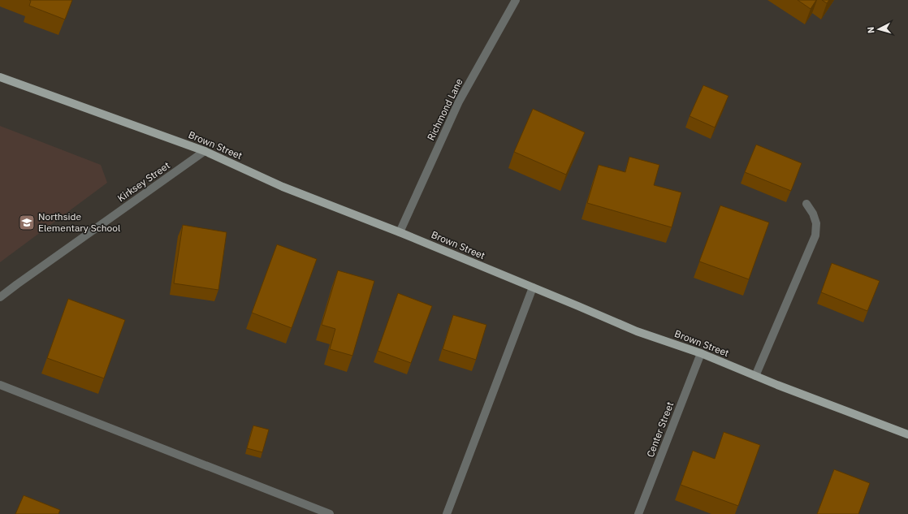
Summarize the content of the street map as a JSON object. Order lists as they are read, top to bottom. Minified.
{"streets":{"main road":["Brown Street"],"street":["Richmond Lane","Kirksey Street","Center Street"]},"crossings":[["Richmond Lane","Brown Street"],["Brown Street","Kirksey Street"],["Brown Street","Center Street"]],"places":{"school or university":["Northside Elementary School"]},"north":"left"}
